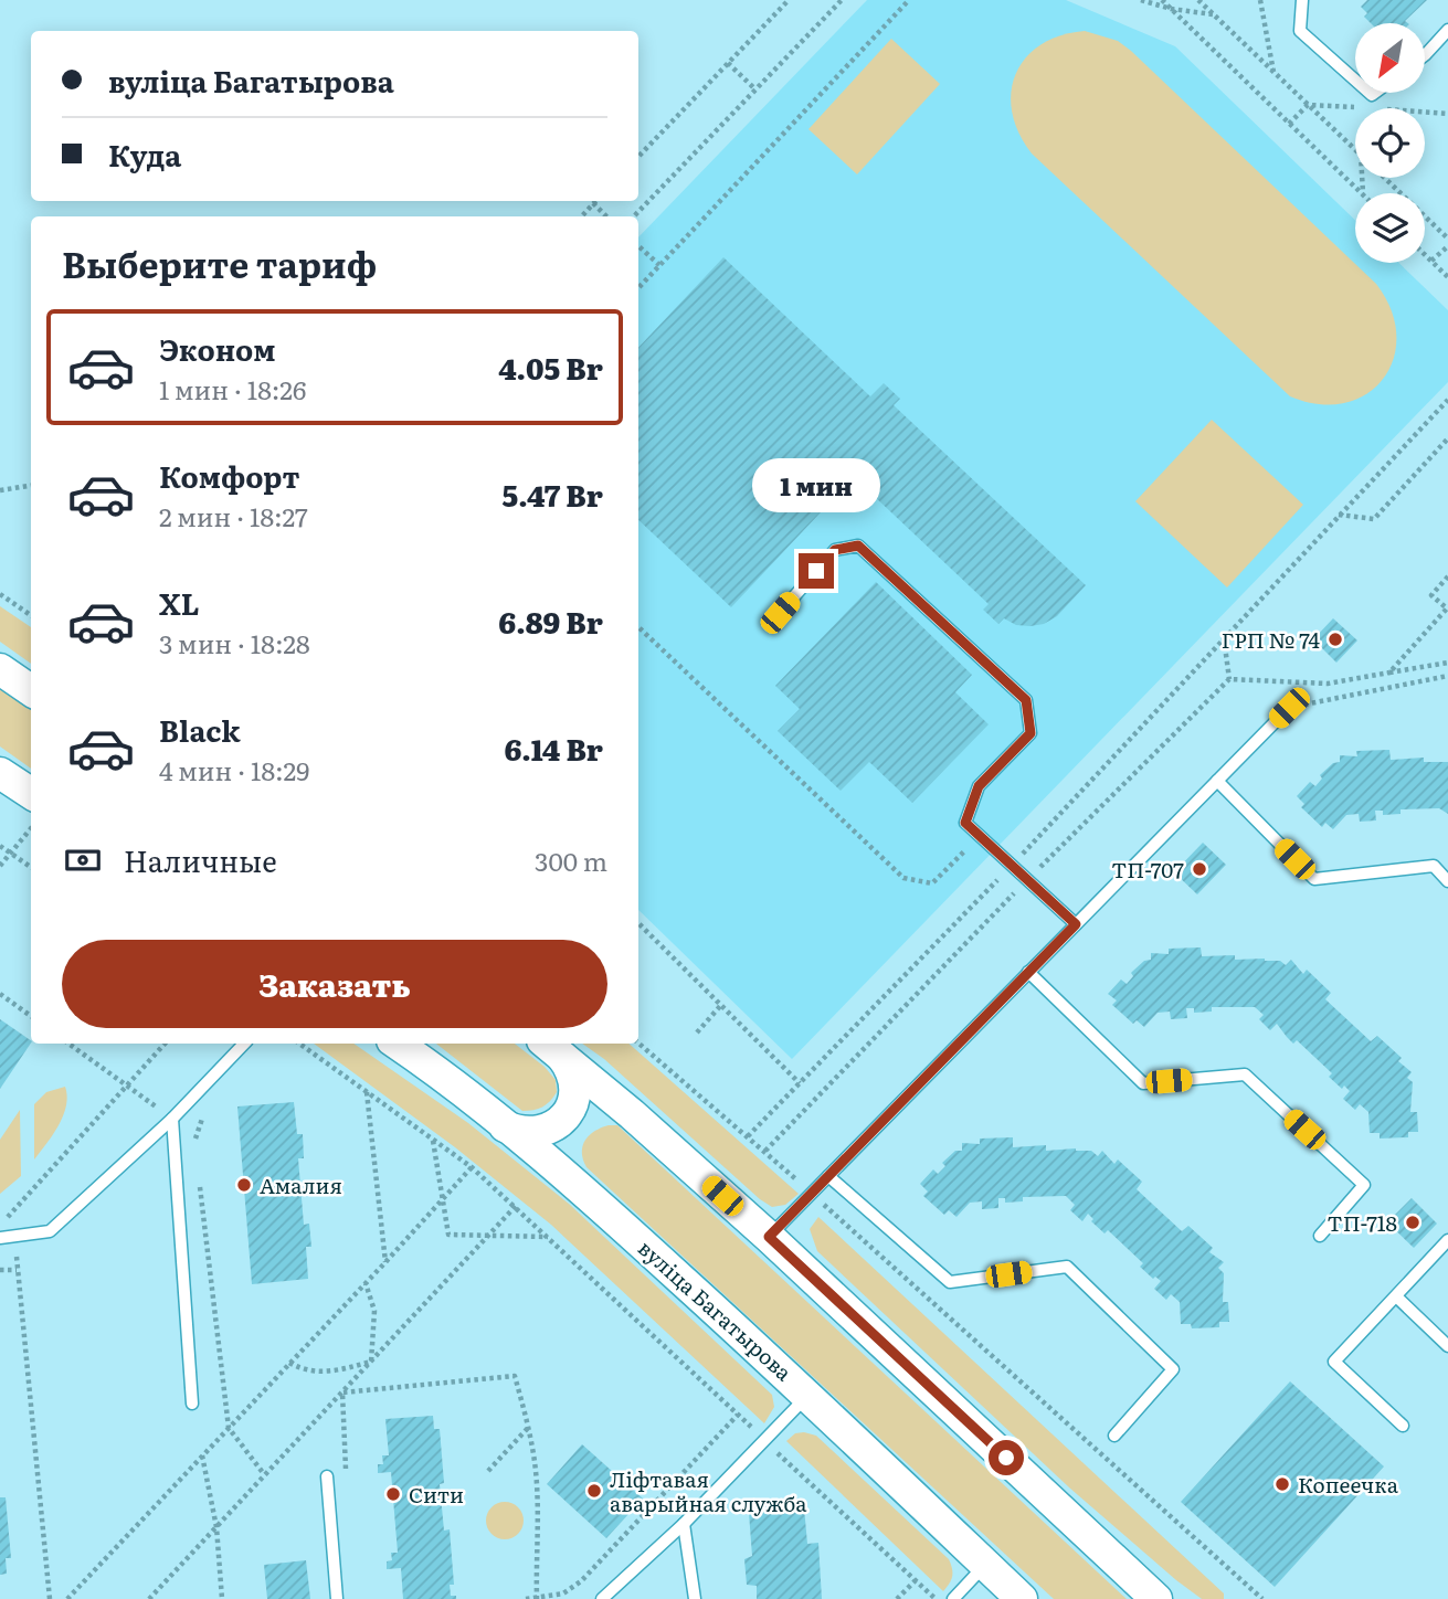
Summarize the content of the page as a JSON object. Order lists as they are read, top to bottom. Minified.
{"streets":{"street":["вуліца Багатырова"]},"places":["ГРП № 74","ТП-707","Амалия","ТП-718","Копеечка","Ліфтавая аварыйная служба","Сити"],"north":"bottom left","page":{"banner":["вуліца Багатырова","Куда"],"heading":"Выберите тариф","list":[{"name":"Эконом","note":"1 мин · 18:26","value":"4.05 Br"},{"name":"Комфорт","note":"2 мин · 18:27","value":"5.47 Br"},{"name":"XL","note":"3 мин · 18:28","value":"6.89 Br"},{"name":"Black","note":"4 мин · 18:29","value":"6.14 Br"}],"bubble":"1 мин","pay":["Наличные","300 m"],"buttons":"Заказать"}}
